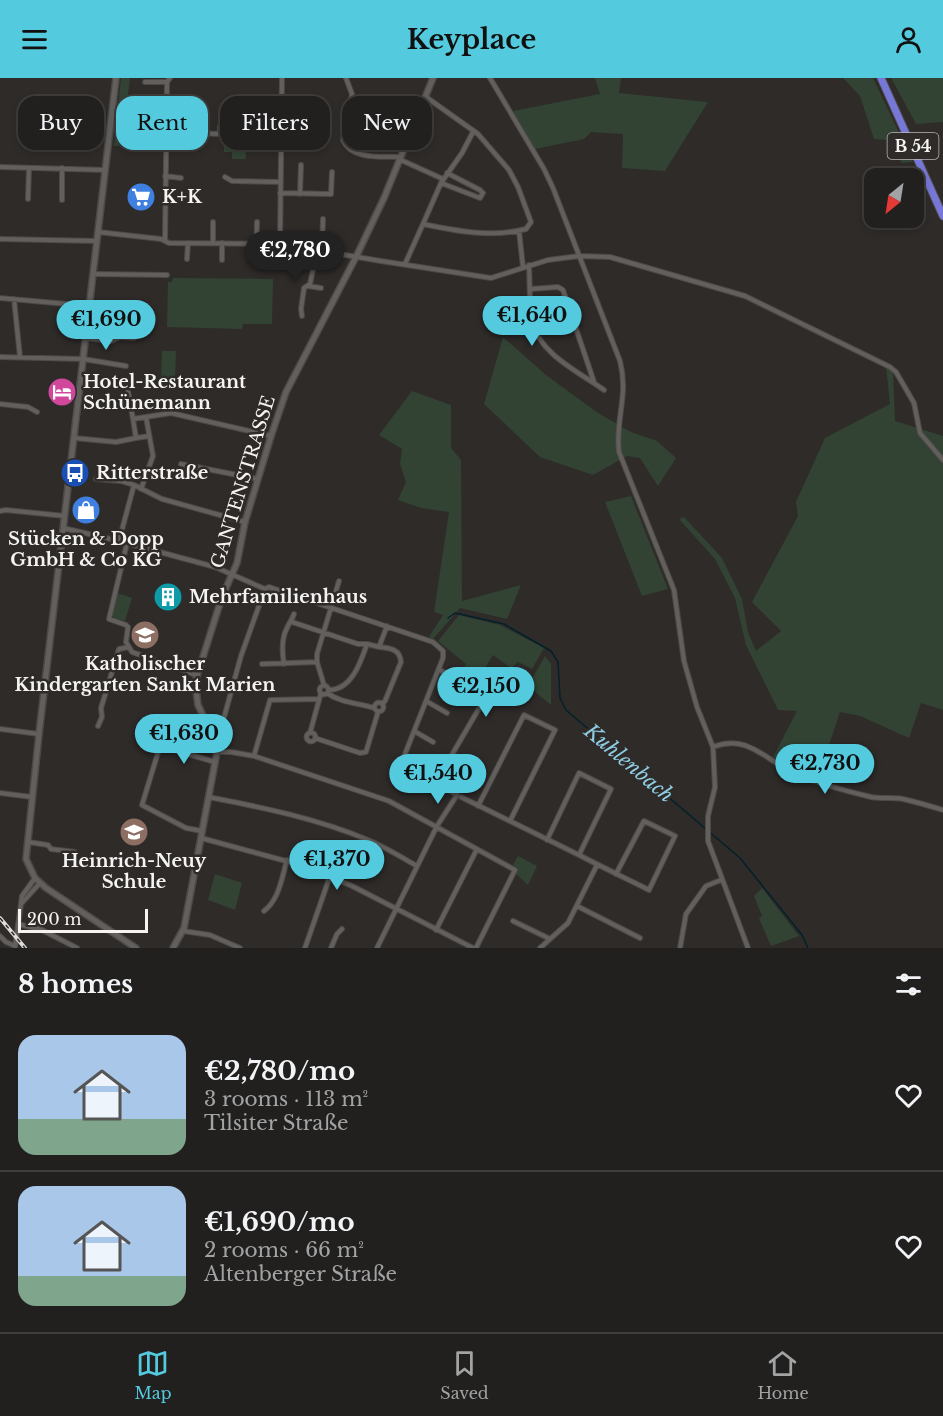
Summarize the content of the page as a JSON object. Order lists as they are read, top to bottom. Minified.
{"streets":{"highway":["B 54"],"main road":["GANTENSTRASSE"]},"water":["Kuhlenbach"],"places":{"supermarket":["K+K"],"hotel":["Hotel-Restaurant Schünemann"],"bus stop":["Ritterstraße"],"shop":["Stücken & Dopp GmbH & Co KG"],"building":["Mehrfamilienhaus"],"school or university":["Katholischer Kindergarten Sankt Marien","Heinrich-Neuy Schule"]},"scale_bar":"200 m","north":"bottom left","page":{"header":"Keyplace","chip":["Buy","Rent","Filters","New"],"price":["€2,780","€1,640","€1,690","€2,150","€1,630","€2,730","€1,540","€1,370"],"scale":"200 m","heading":"8 homes","list":[{"name":"€2,780/mo","note":"3 rooms · 113 m² · Tilsiter Straße"},{"name":"€1,690/mo","note":"2 rooms · 66 m² · Altenberger Straße"}],"tabs":["Map","Saved","Home"]}}
